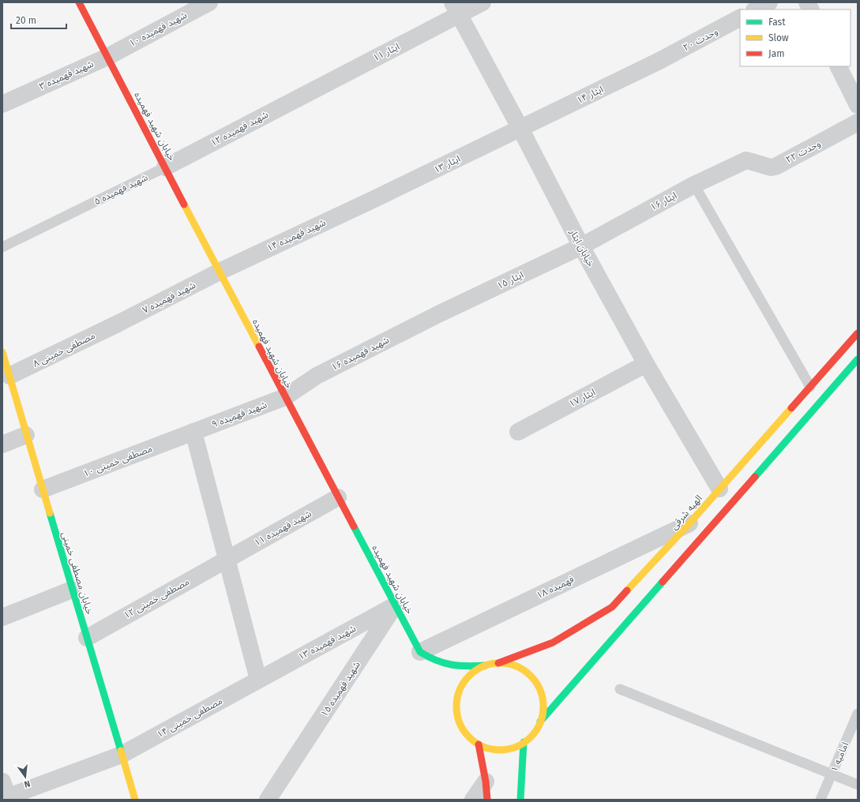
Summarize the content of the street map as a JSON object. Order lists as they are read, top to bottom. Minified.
{"streets":{"street":["شهید فهمیده ۱۰","وحدت ۲۰","ایثار ۱۱","شهید فهمیده ۳","ایثار ۱۴","خیابان شهید فهمیده","شهید فهمیده ۱۲","وحدت ۲۲","ایثار ۱۳","ایثار ۱۶","شهید فهمیده ۱۴","خیابان ایثار","ایثار ۱۵","شهید فهمیده ۷","مصطفی خمینی ۸","شهید فهمیده ۱۶","ایثار ۱۷","شهید فهمیده ۹","مصطفی خمینی ۱۰","الهیه شرقی","شهید فهمیده ۱۱","خیابان مصطفی خمینی","فهمیده ۱۸","مصطفی خمینی ۱۲","شهید فهمیده ۱۳","شهید فهمیده ۱۵","مصطفی خمینی ۱۴"],"lane":["شهید فهمیده ۵","امامیه ۱"]},"crossings":[["شهید فهمیده ۱۰","شهید فهمیده ۳"],["شهید فهمیده ۱۰","خیابان شهید فهمیده"],["وحدت ۲۰","ایثار ۱۴"],["ایثار ۱۱","شهید فهمیده ۱۲"],["ایثار ۱۱","خیابان ایثار"],["شهید فهمیده ۳","خیابان شهید فهمیده"],["ایثار ۱۴","ایثار ۱۳"],["ایثار ۱۴","خیابان ایثار"],["خیابان شهید فهمیده","شهید فهمیده ۱۲"],["خیابان شهید فهمیده","شهید فهمیده ۵"],["خیابان شهید فهمیده","شهید فهمیده ۱۴"],["خیابان شهید فهمیده","شهید فهمیده ۷"],["خیابان شهید فهمیده","شهید فهمیده ۱۶"],["خیابان شهید فهمیده","شهید فهمیده ۹"],["خیابان شهید فهمیده","الهیه شرقی"],["خیابان شهید فهمیده","شهید فهمیده ۱۱"],["خیابان شهید فهمیده","فهمیده ۱۸"],["خیابان شهید فهمیده","شهید فهمیده ۱۳"],["خیابان شهید فهمیده","شهید فهمیده ۱۵"],["شهید فهمیده ۱۲","شهید فهمیده ۵"],["وحدت ۲۲","ایثار ۱۶"],["ایثار ۱۳","شهید فهمیده ۱۴"],["ایثار ۱۳","خیابان ایثار"],["ایثار ۱۶","خیابان ایثار"],["ایثار ۱۶","ایثار ۱۵"],["شهید فهمیده ۱۴","شهید فهمیده ۷"],["خیابان ایثار","ایثار ۱۵"],["خیابان ایثار","ایثار ۱۷"],["خیابان ایثار","الهیه شرقی"],["ایثار ۱۵","شهید فهمیده ۱۶"],["شهید فهمیده ۷","مصطفی خمینی ۸"],["مصطفی خمینی ۸","خیابان مصطفی خمینی"],["شهید فهمیده ۱۶","شهید فهمیده ۹"],["شهید فهمیده ۹","مصطفی خمینی ۱۰"],["مصطفی خمینی ۱۰","خیابان مصطفی خمینی"],["الهیه شرقی","فهمیده ۱۸"],["شهید فهمیده ۱۱","مصطفی خمینی ۱۲"],["خیابان مصطفی خمینی","مصطفی خمینی ۱۲"],["خیابان مصطفی خمینی","مصطفی خمینی ۱۴"],["شهید فهمیده ۱۳","شهید فهمیده ۱۵"],["شهید فهمیده ۱۳","مصطفی خمینی ۱۴"]],"legend":["Fast","Slow","Jam"],"scale_bar":"20 m","north":"bottom"}
